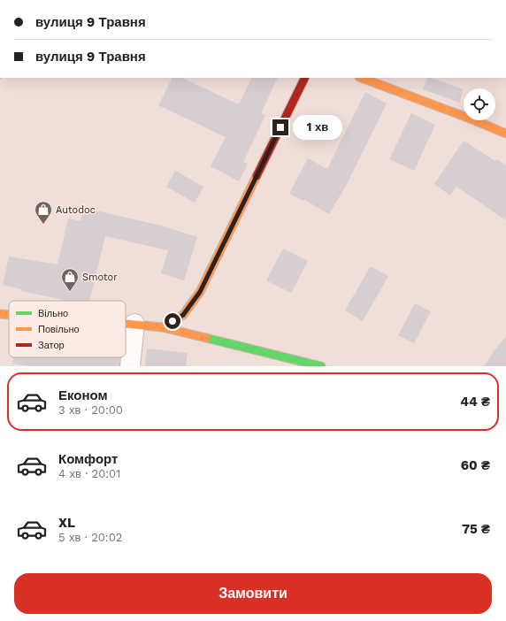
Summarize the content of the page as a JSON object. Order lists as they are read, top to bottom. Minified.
{"places":{"shop":["Autodoc","Smotor"]},"legend":["Вільно","Повільно","Затор"],"page":{"banner":["вулиця 9 Травня","вулиця 9 Травня"],"bubble":"1 хв","list":[{"name":"Економ","note":"3 хв · 20:00","value":"44 ₴"},{"name":"Комфорт","note":"4 хв · 20:01","value":"60 ₴"},{"name":"XL","note":"5 хв · 20:02","value":"75 ₴"}],"buttons":"Замовити"}}
